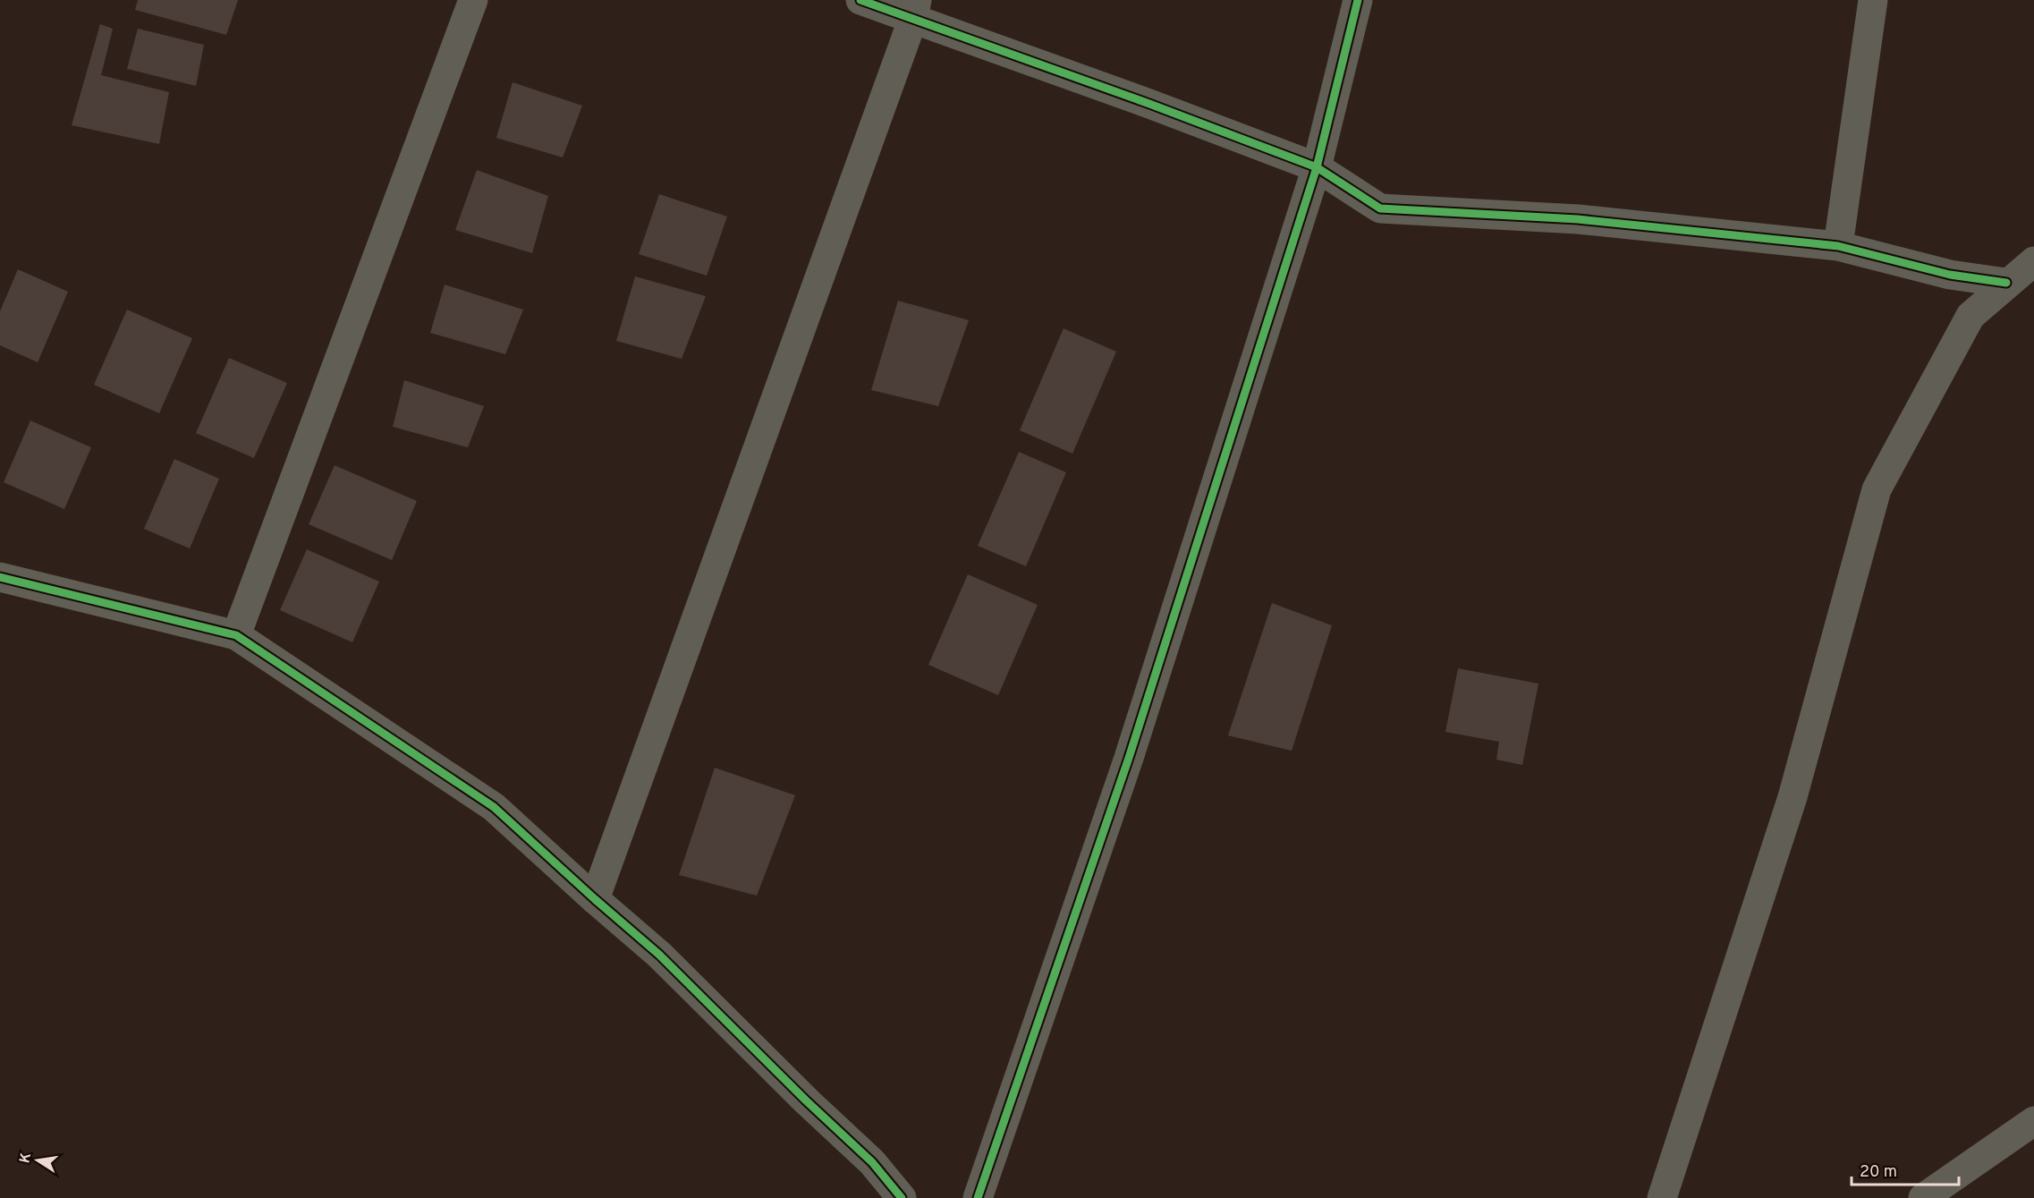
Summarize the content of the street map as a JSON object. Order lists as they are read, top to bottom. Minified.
{"scale_bar":"20 m","north":"left"}
